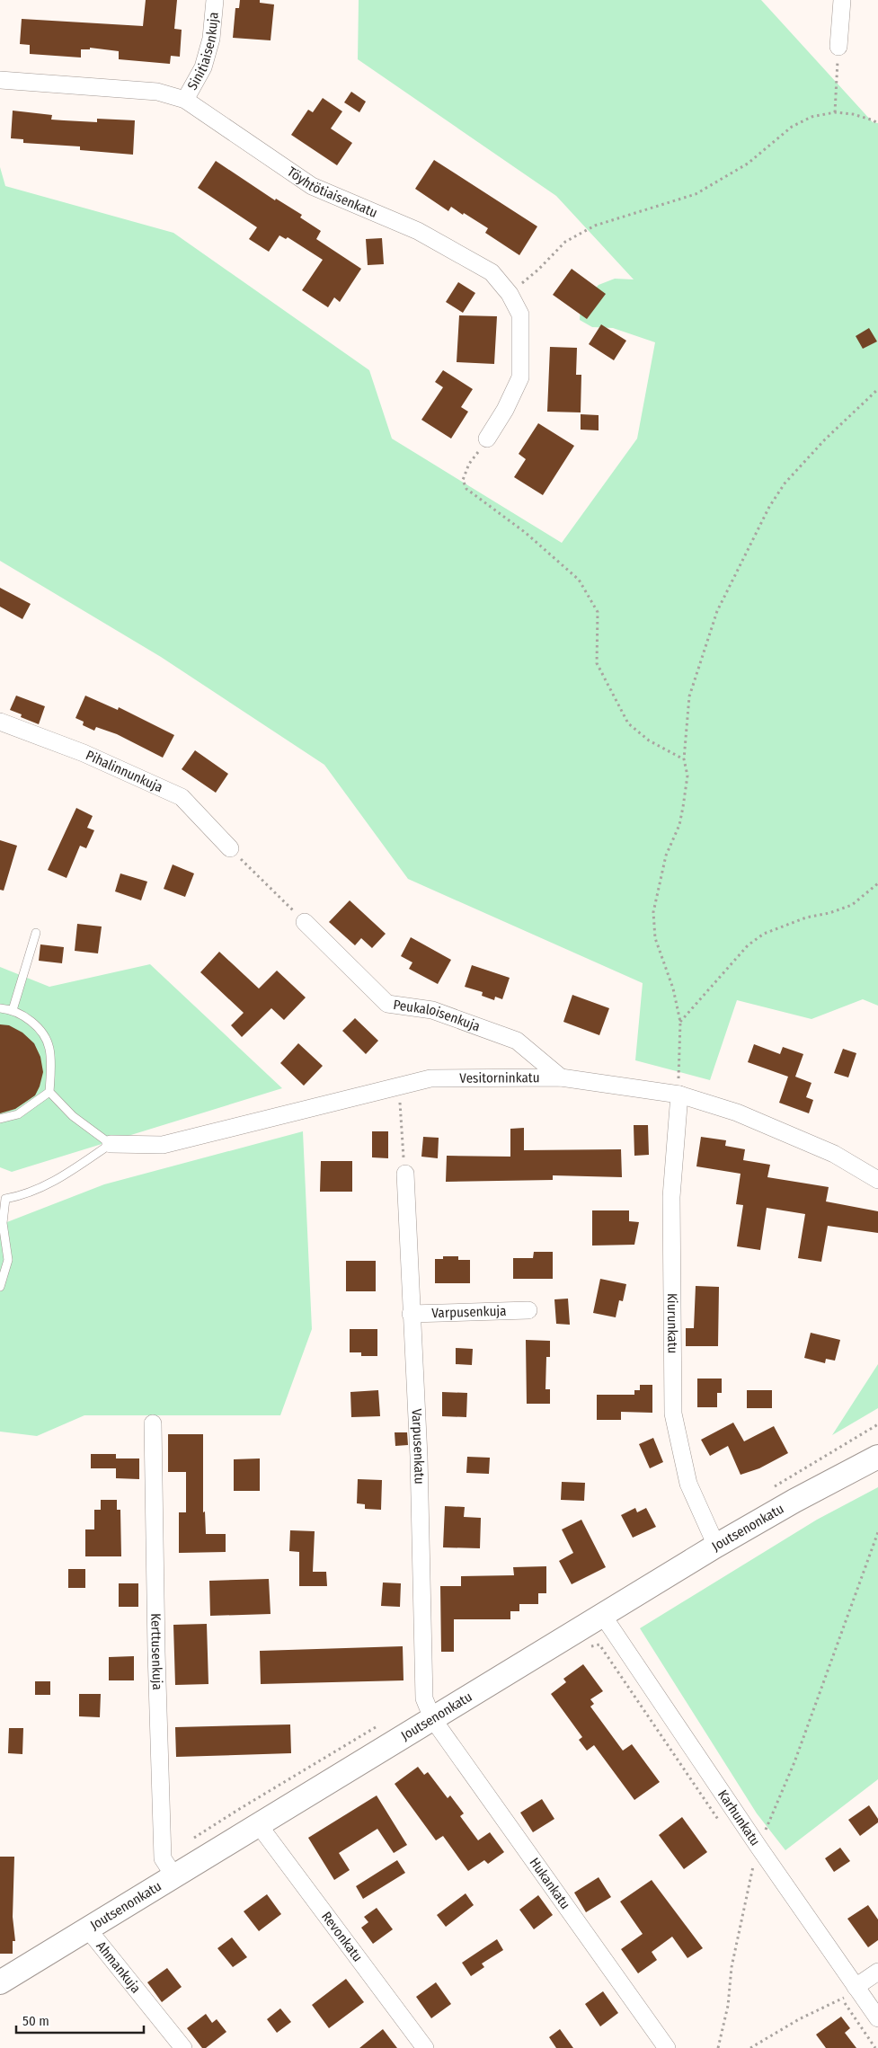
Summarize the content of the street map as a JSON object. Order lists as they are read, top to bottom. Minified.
{"streets":{"main road":["Joutsenonkatu"],"street":["Sinitiaisenkuja","Töyhtötiaisenkatu","Pihalinnunkuja","Peukaloisenkuja","Vesitorninkatu","Varpusenkuja","Kiurunkatu","Varpusenkatu","Kerttusenkuja","Karhunkatu","Hukankatu","Revonkatu","Ahmankuja"]},"crossings":[["Sinitiaisenkuja","Töyhtötiaisenkatu"],["Peukaloisenkuja","Vesitorninkatu"],["Vesitorninkatu","Kiurunkatu"],["Varpusenkuja","Varpusenkatu"],["Kiurunkatu","Joutsenonkatu"],["Varpusenkatu","Joutsenonkatu"],["Varpusenkatu","Hukankatu"],["Joutsenonkatu","Kerttusenkuja"],["Joutsenonkatu","Karhunkatu"],["Joutsenonkatu","Hukankatu"],["Joutsenonkatu","Revonkatu"],["Joutsenonkatu","Ahmankuja"]],"scale_bar":"50 m"}
